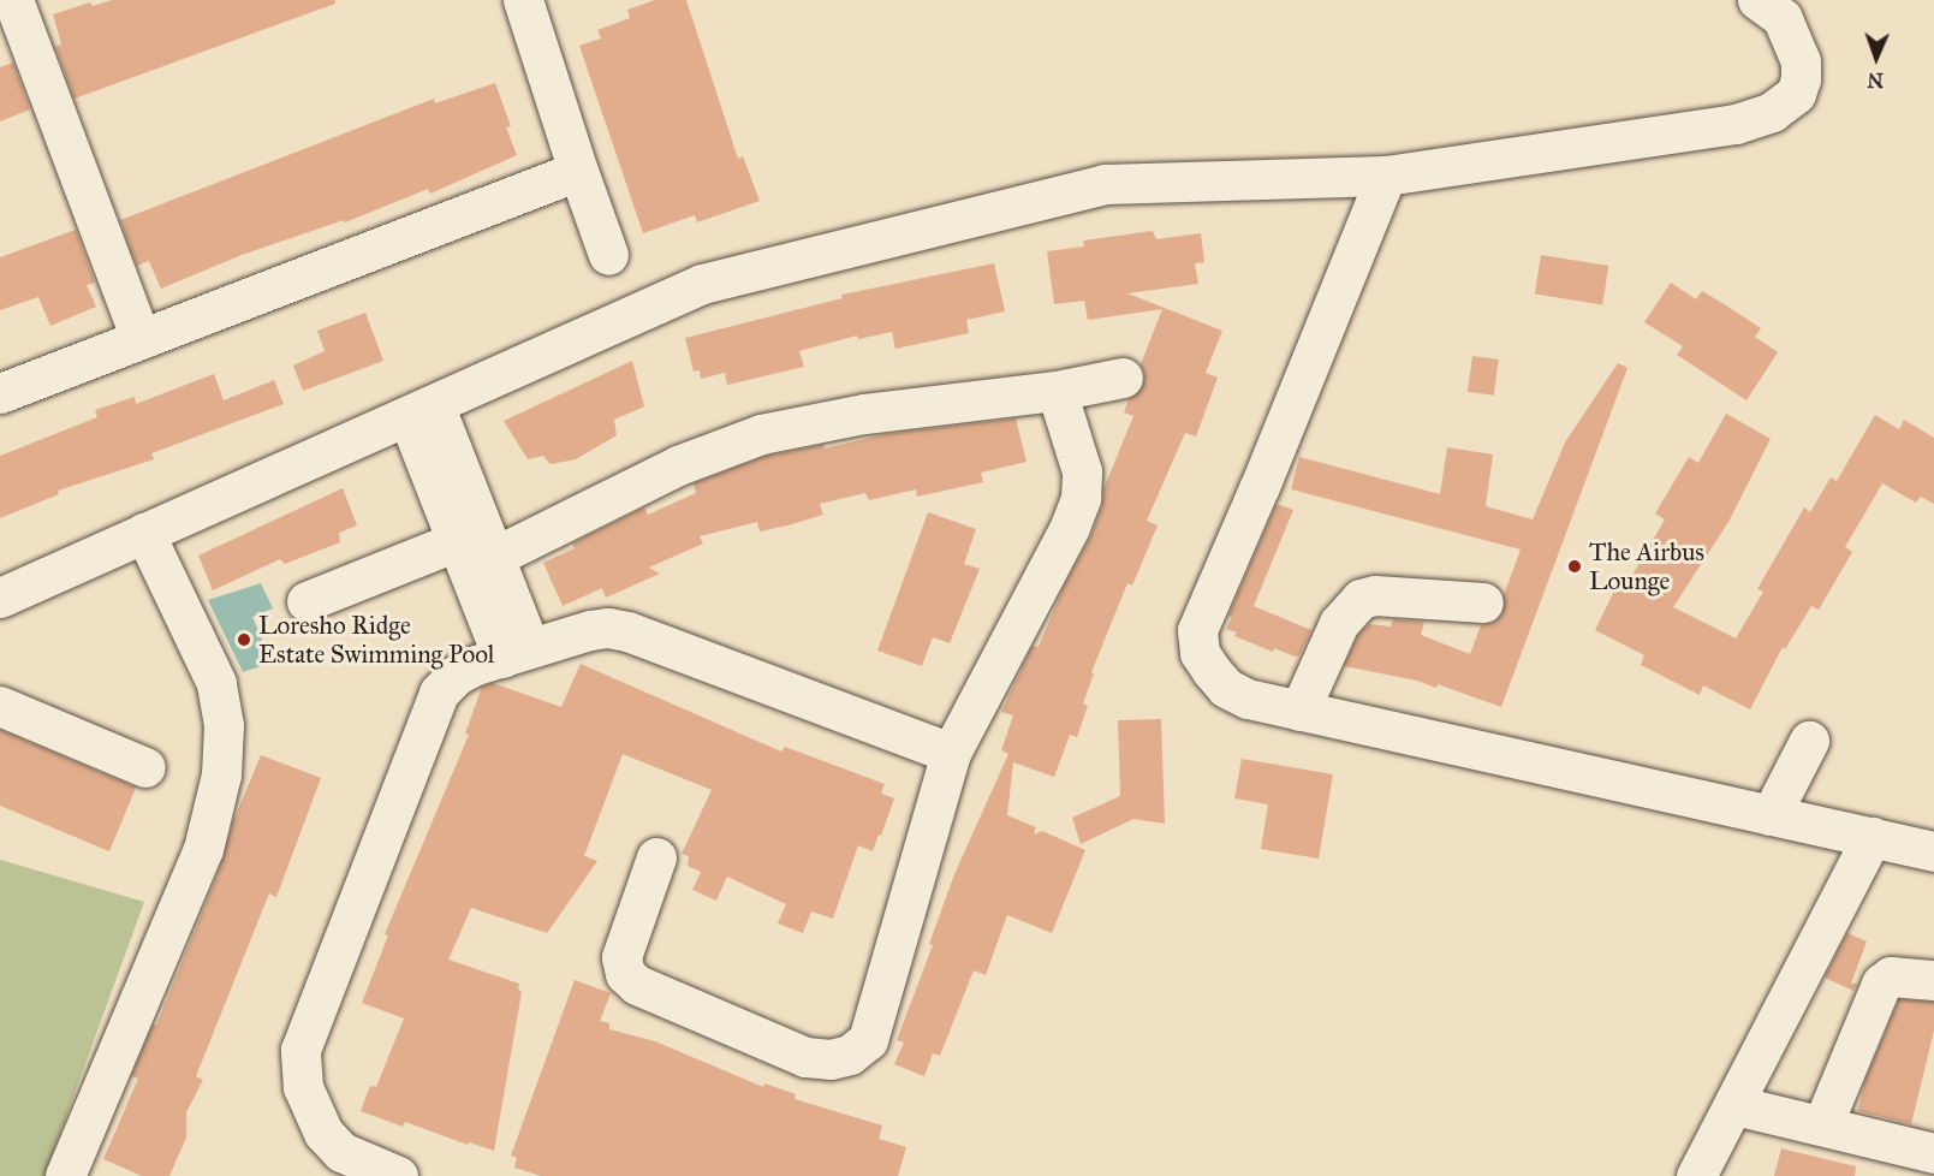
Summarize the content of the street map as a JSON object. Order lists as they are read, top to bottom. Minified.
{"places":["The Airbus Lounge","Loresho Ridge Estate Swimming Pool"],"north":"bottom"}
